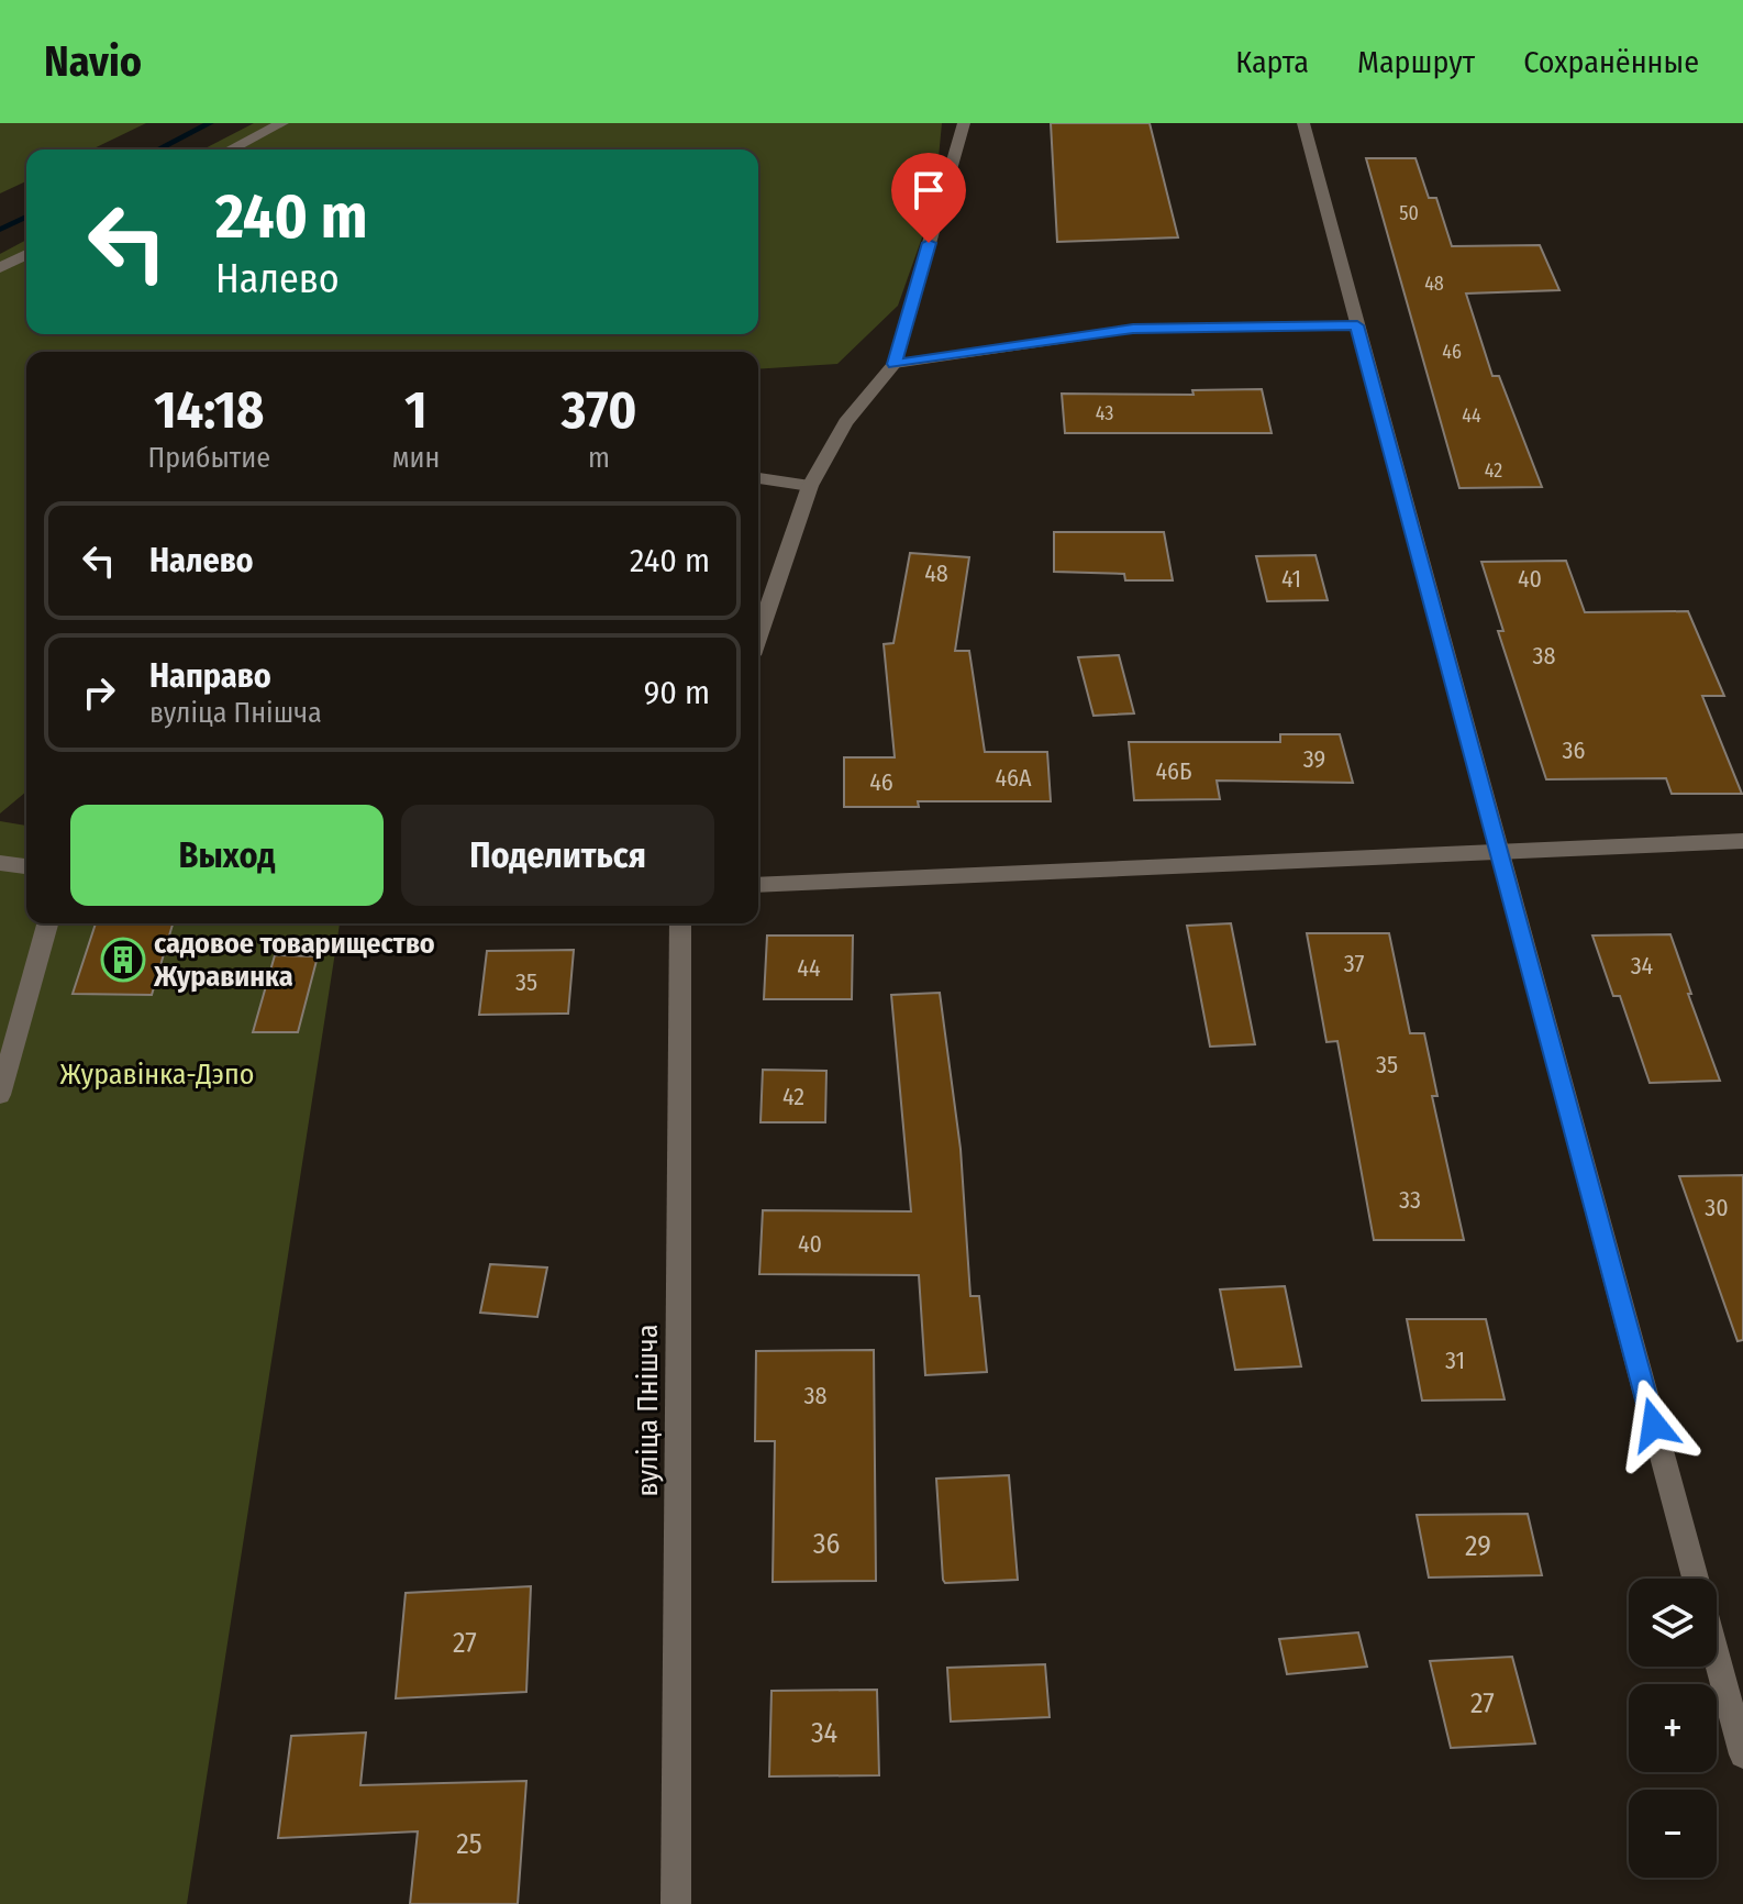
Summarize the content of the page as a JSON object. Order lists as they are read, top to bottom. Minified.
{"streets":{"street":["вуліца Пнішча"]},"parks":["Журавінка-Дэпо"],"places":{"building":["садовое товарищество Журавинка"]},"house_numbers":["50","48","46","43","44","42","48","41","40","38","36","39","46Б","46А","46","37","34","44","35","35","42","33","30","40","31","38","36","29","27","27","34","25"],"page":{"header":"Navio","nav":["Карта","Маршрут","Сохранённые"],"turn":["240 m","Налево"],"eta":["14:18","Прибытие","1","мин","370","m"],"list":[{"name":"Налево","value":"240 m"},{"name":"Направо","note":"вуліца Пнішча","value":"90 m"}],"buttons":["Выход","Поделиться"],"map_buttons":["+","−"]}}
